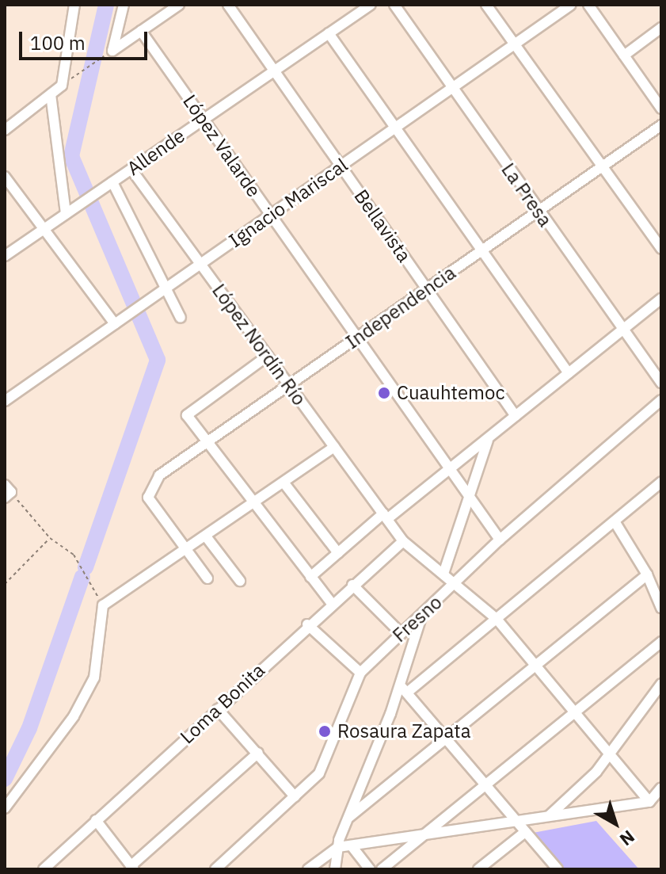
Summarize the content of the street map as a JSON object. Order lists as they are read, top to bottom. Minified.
{"streets":{"street":["López Valarde","Allende","La Presa","Ignacio Mariscal","Bellavista","Independencia","López Nordín Río","Fresno","Loma Bonita"]},"crossings":[["López Valarde","Allende"],["López Valarde","Ignacio Mariscal"],["López Valarde","Independencia"],["López Valarde","Fresno"],["Allende","Bellavista"],["Allende","López Nordín Río"],["La Presa","Ignacio Mariscal"],["La Presa","Independencia"],["Ignacio Mariscal","Bellavista"],["Ignacio Mariscal","López Nordín Río"],["Bellavista","Independencia"],["Independencia","López Nordín Río"],["López Nordín Río","Fresno"],["López Nordín Río","Loma Bonita"]],"places":["Cuauhtemoc","Rosaura Zapata"],"scale_bar":"100 m","north":"bottom right"}
